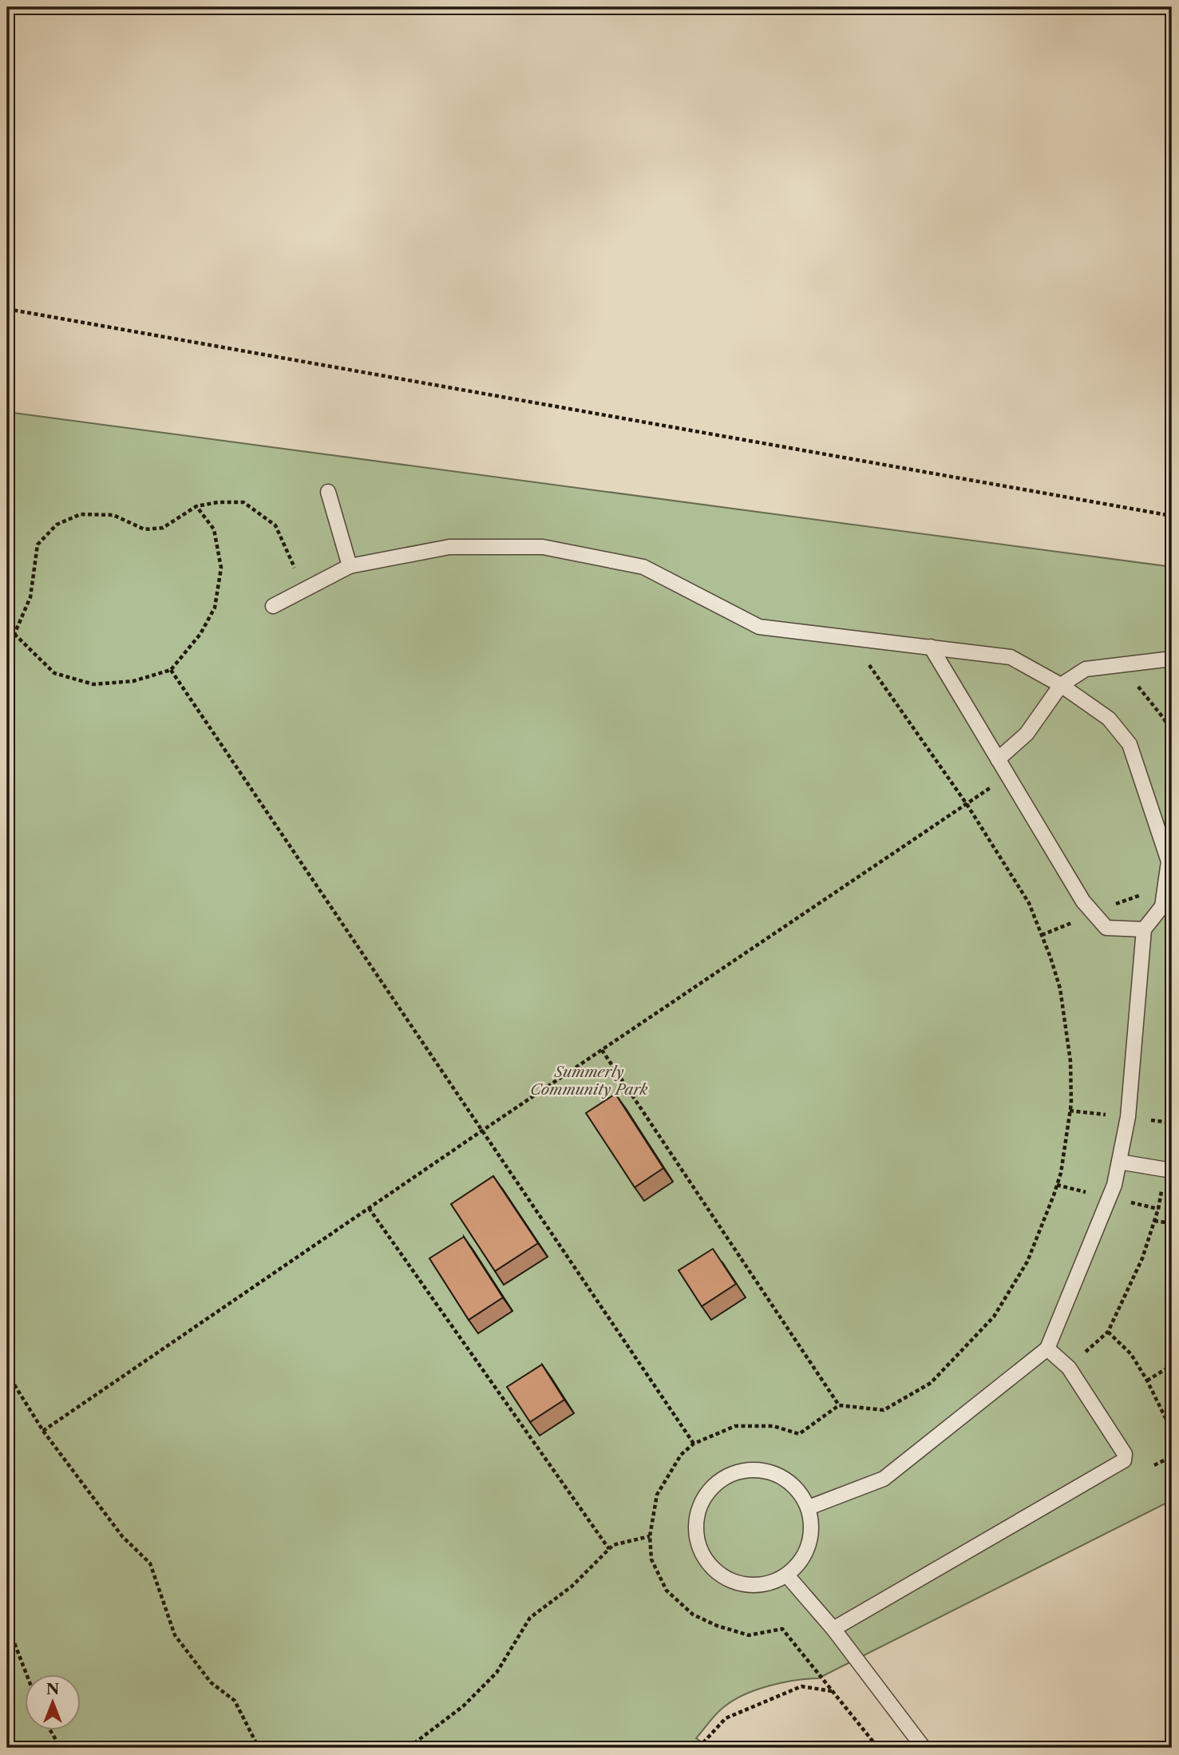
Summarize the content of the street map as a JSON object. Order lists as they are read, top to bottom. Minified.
{"parks":["Summerly Community Park"],"north":"top"}
